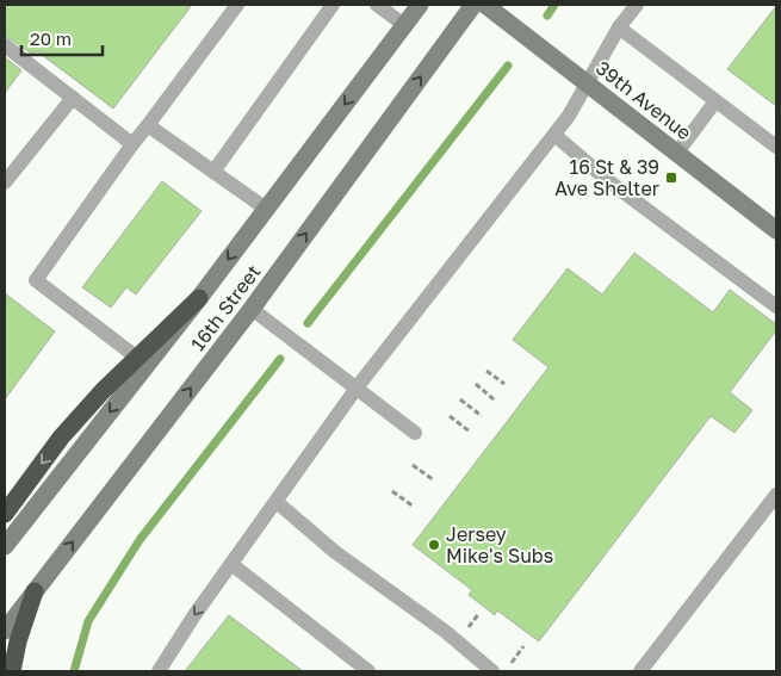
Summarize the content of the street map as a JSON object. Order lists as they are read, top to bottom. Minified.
{"streets":{"main road":["39th Avenue","16th Street"]},"places":{"transit":["16 St & 39 Ave Shelter"],"other":["Jersey Mike's Subs"]},"scale_bar":"20 m"}
